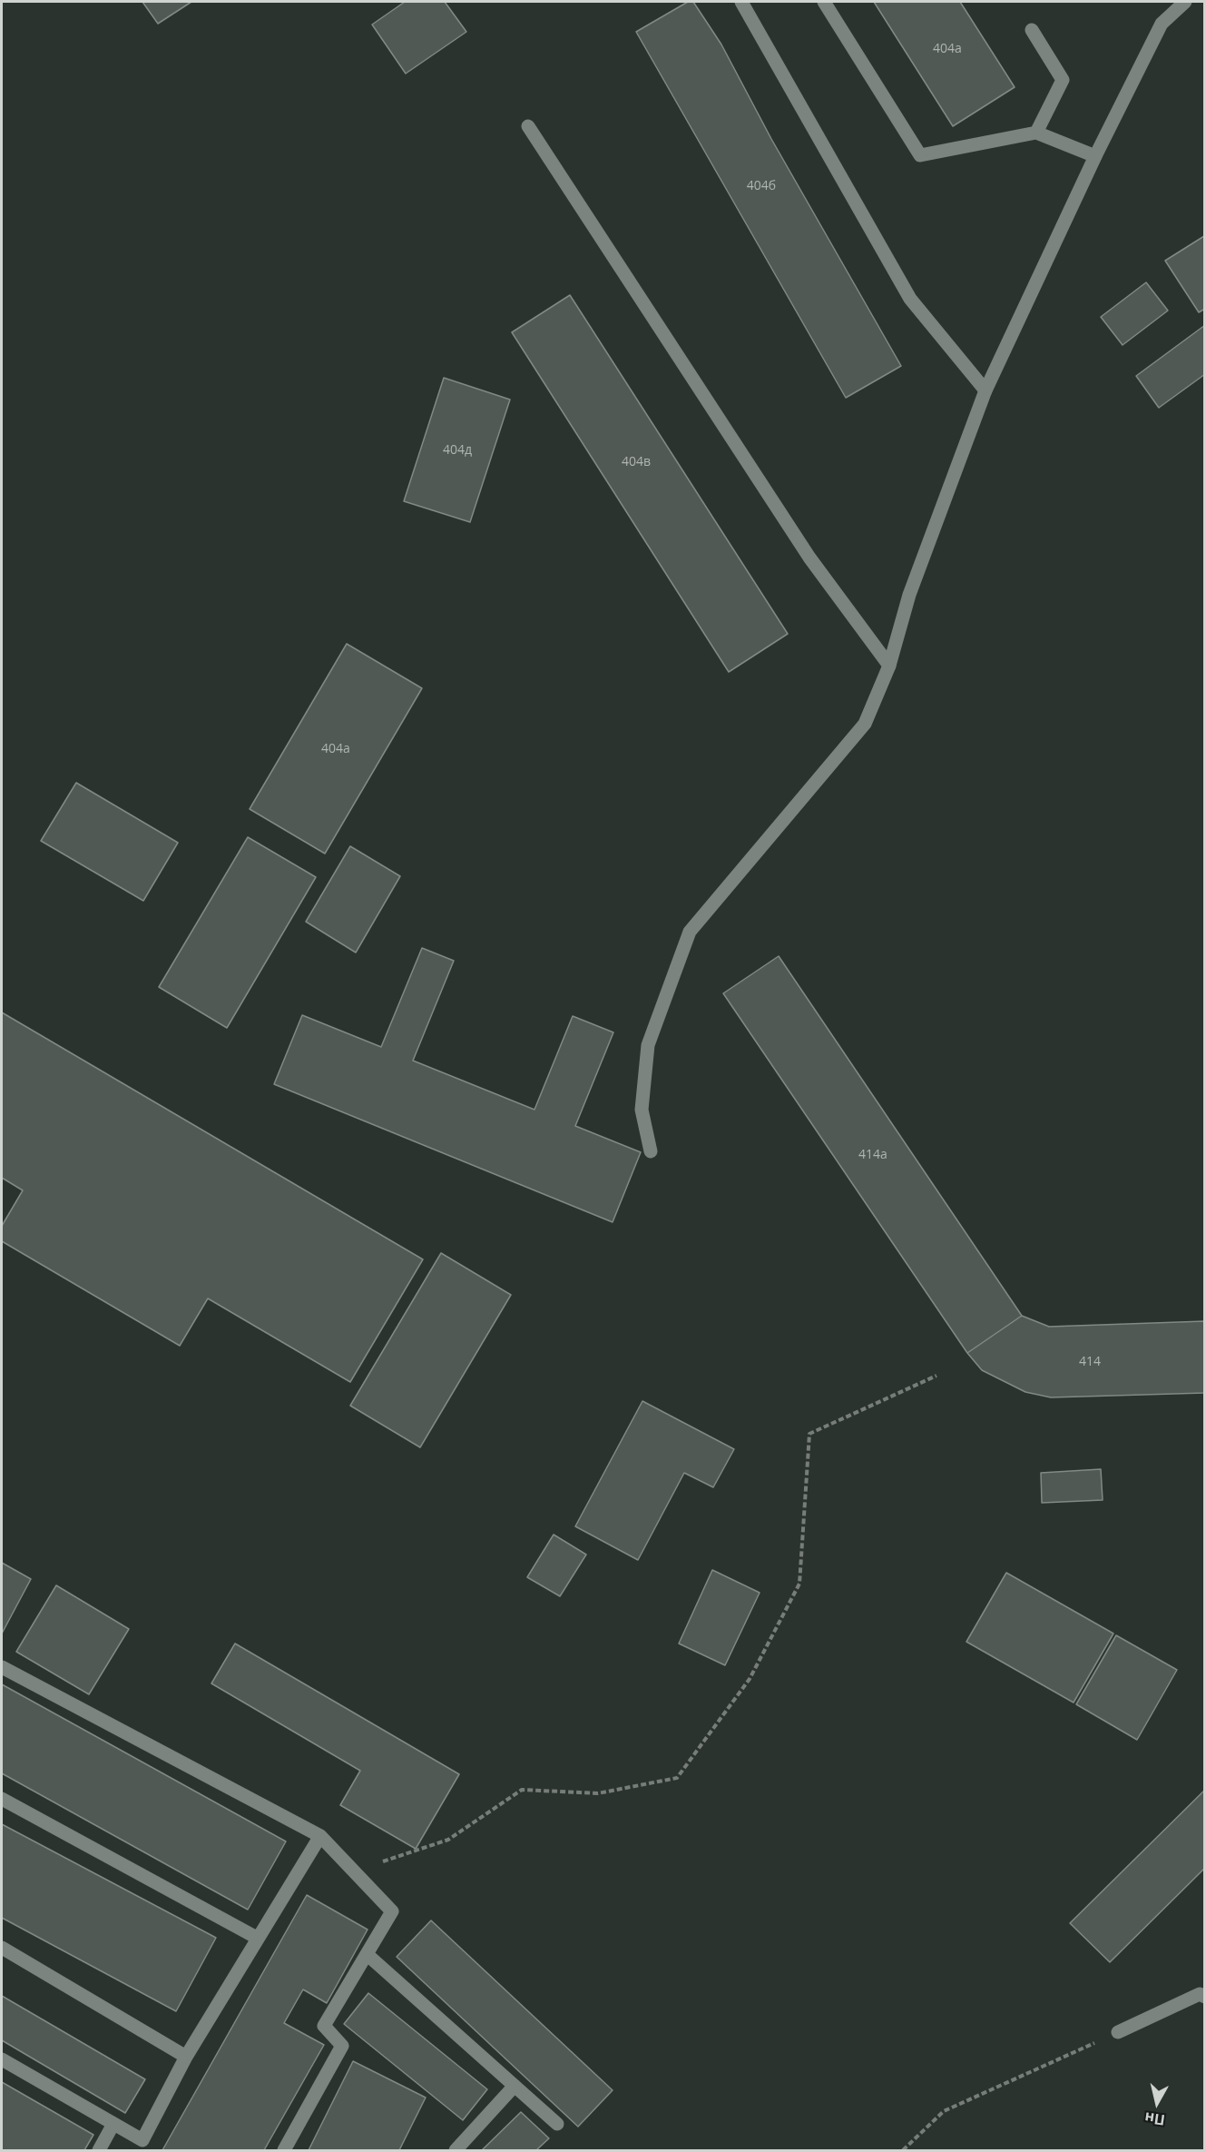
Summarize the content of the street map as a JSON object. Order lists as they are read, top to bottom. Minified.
{"house_numbers":["404а","404б","404д","404в","404а","414а","414"],"north":"bottom"}
